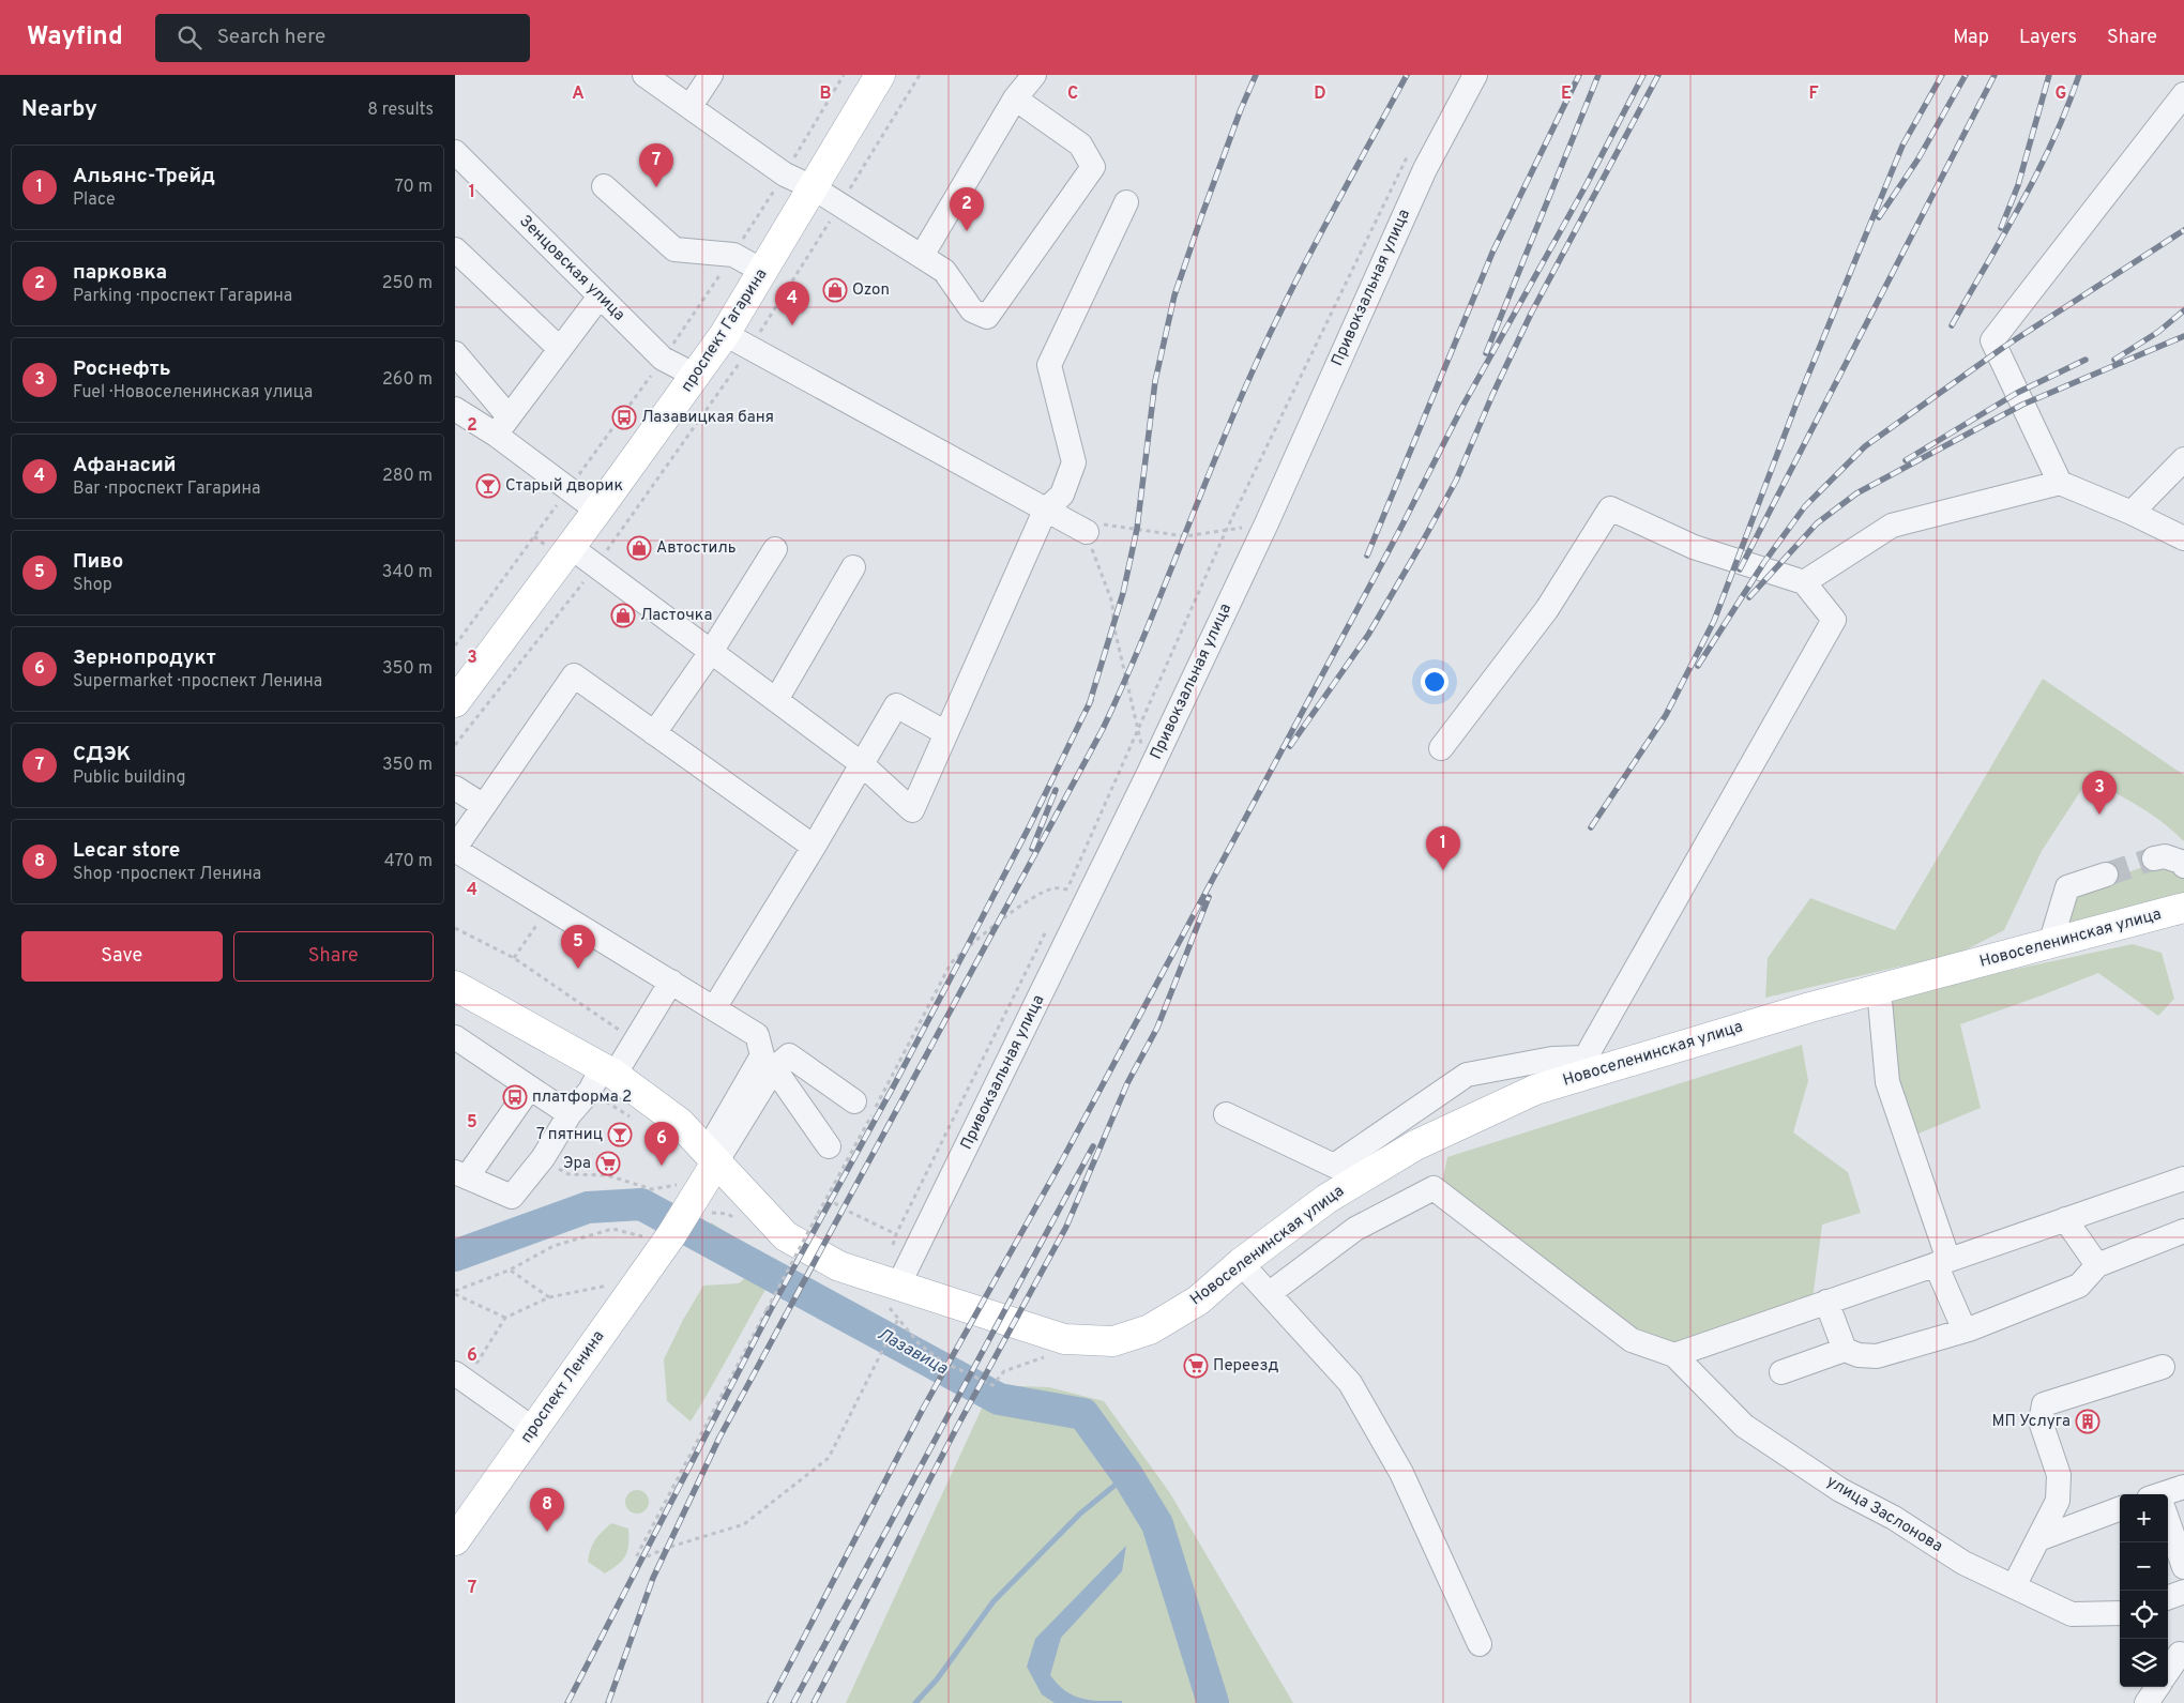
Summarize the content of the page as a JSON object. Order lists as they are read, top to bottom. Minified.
{"streets":{"main road":["проспект Гагарина","Новоселенинская улица","проспект Ленина"],"street":["Зенцовская улица","Привокзальная улица","улица Заслонова"]},"crossings":[["Зенцовская улица","проспект Гагарина"],["Привокзальная улица","Новоселенинская улица"],["Новоселенинская улица","проспект Ленина"]],"water":["Лазавица"],"places":{"shop":["Ozon","Автостиль","Ласточка"],"bus stop":["Лазавицкая баня","платформа 2"],"bar":["Старый дворик","7 пятниц"],"supermarket":["Эра","Переезд"],"building":["МП Услуга"]},"page":{"header":"Wayfind","search":"Search here","nav":["Map","Layers","Share"],"heading":["Nearby","8 results"],"pins":["7","2","4","3","1","5","6","8"],"list":[{"mark":"1","name":"Альянс-Трейд","note":"Place","value":"70 m"},{"mark":"2","name":"парковка","note":"Parking · проспект Гагарина","value":"250 m"},{"mark":"3","name":"Роснефть","note":"Fuel · Новоселенинская улица","value":"260 m"},{"mark":"4","name":"Афанасий","note":"Bar · проспект Гагарина","value":"280 m"},{"mark":"5","name":"Пиво","note":"Shop","value":"340 m"},{"mark":"6","name":"Зернопродукт","note":"Supermarket · проспект Ленина","value":"350 m"},{"mark":"7","name":"СДЭК","note":"Public building","value":"350 m"},{"mark":"8","name":"Lecar store","note":"Shop · проспект Ленина","value":"470 m"}],"buttons":["Save","Share"],"map_buttons":["+","−"]},"grid":{"columns":["A","B","C","D","E","F","G"],"rows":["1","2","3","4","5","6","7"]}}
